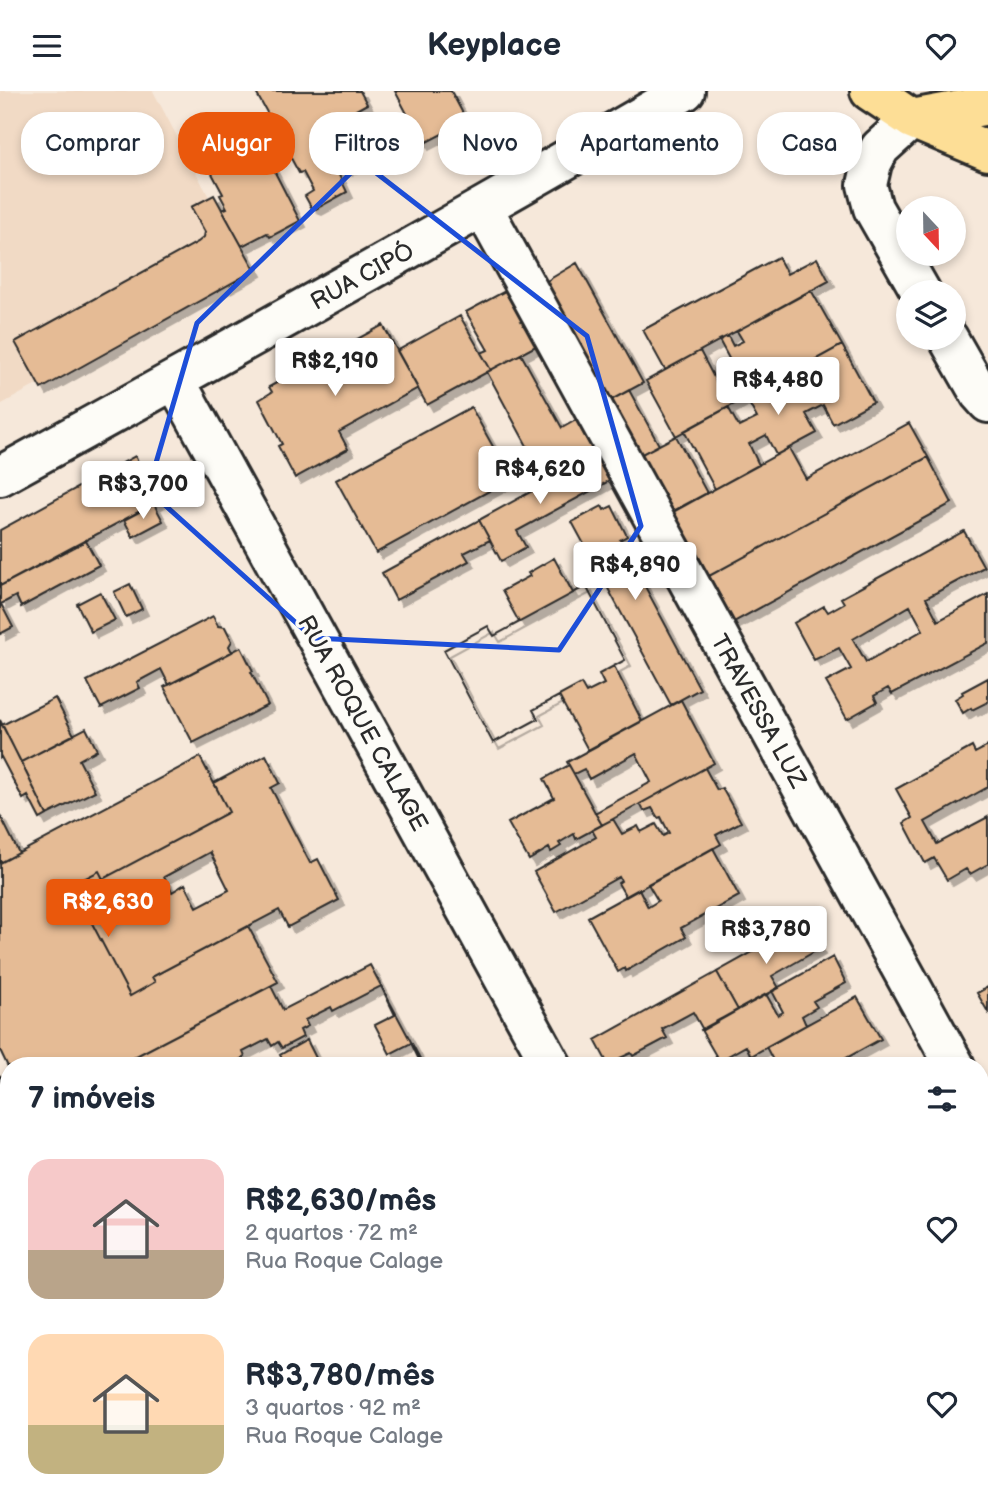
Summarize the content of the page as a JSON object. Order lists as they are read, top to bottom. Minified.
{"streets":{"street":["RUA CIPÓ","TRAVESSA LUZ","RUA ROQUE CALAGE"]},"crossings":[["RUA CIPÓ","TRAVESSA LUZ"],["RUA CIPÓ","RUA ROQUE CALAGE"]],"north":"bottom","page":{"header":"Keyplace","chip":["Comprar","Alugar","Filtros","Novo","Apartamento","Casa"],"price":["R$2,190","R$4,480","R$4,620","R$3,700","R$4,890","R$2,630","R$3,780"],"heading":"7 imóveis","list":[{"name":"R$2,630/mês","note":"2 quartos · 72 m² · Rua Roque Calage"},{"name":"R$3,780/mês","note":"3 quartos · 92 m² · Rua Roque Calage"}]}}
